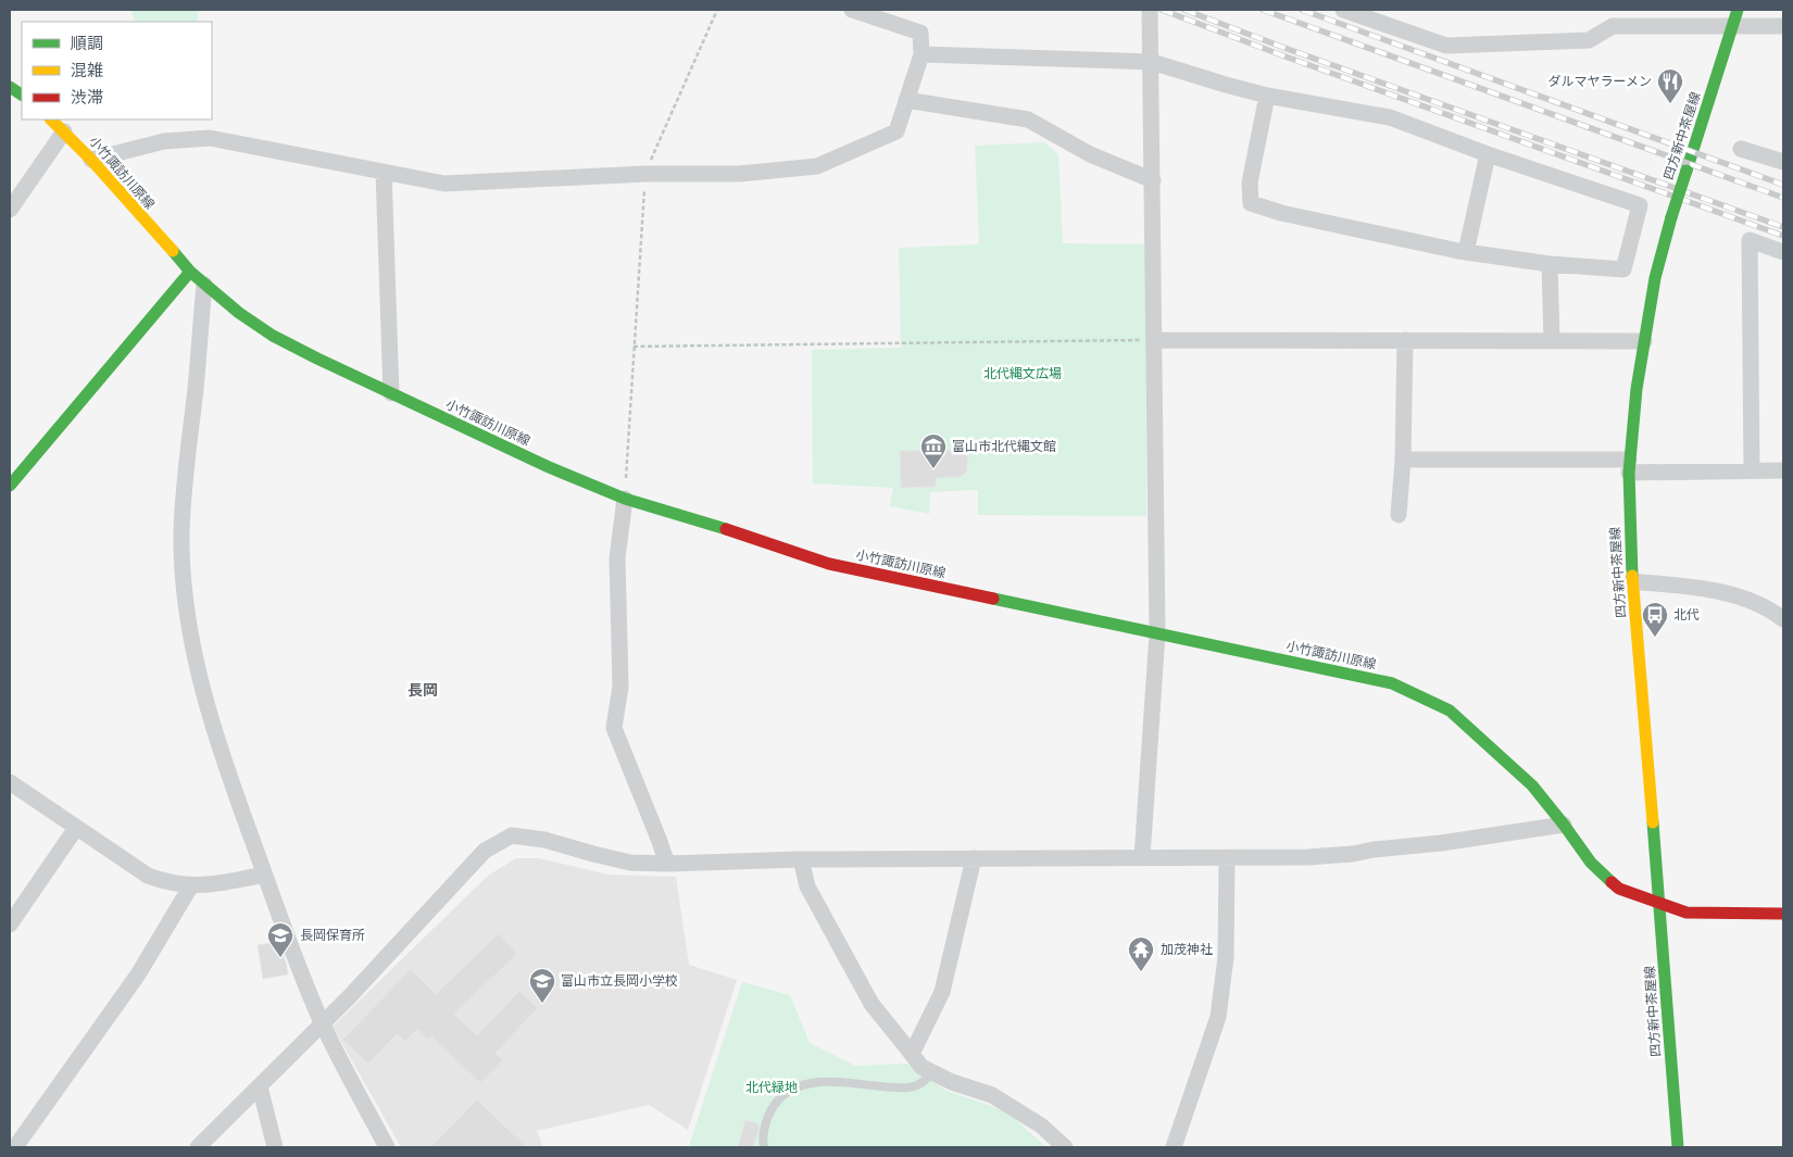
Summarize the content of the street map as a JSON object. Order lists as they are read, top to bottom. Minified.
{"streets":{"main road":["四方新中茶屋線","小竹諏訪川原線"]},"crossings":[["四方新中茶屋線","小竹諏訪川原線"]],"districts":["長岡"],"parks":["北代縄文広場","北代緑地"],"places":{"restaurant":["ダルマヤラーメン"],"museum":["富山市北代縄文館"],"bus stop":["北代"],"school or university":["長岡保育所","富山市立長岡小学校"],"temple":["加茂神社"]},"legend":["順調","混雑","渋滞"]}
